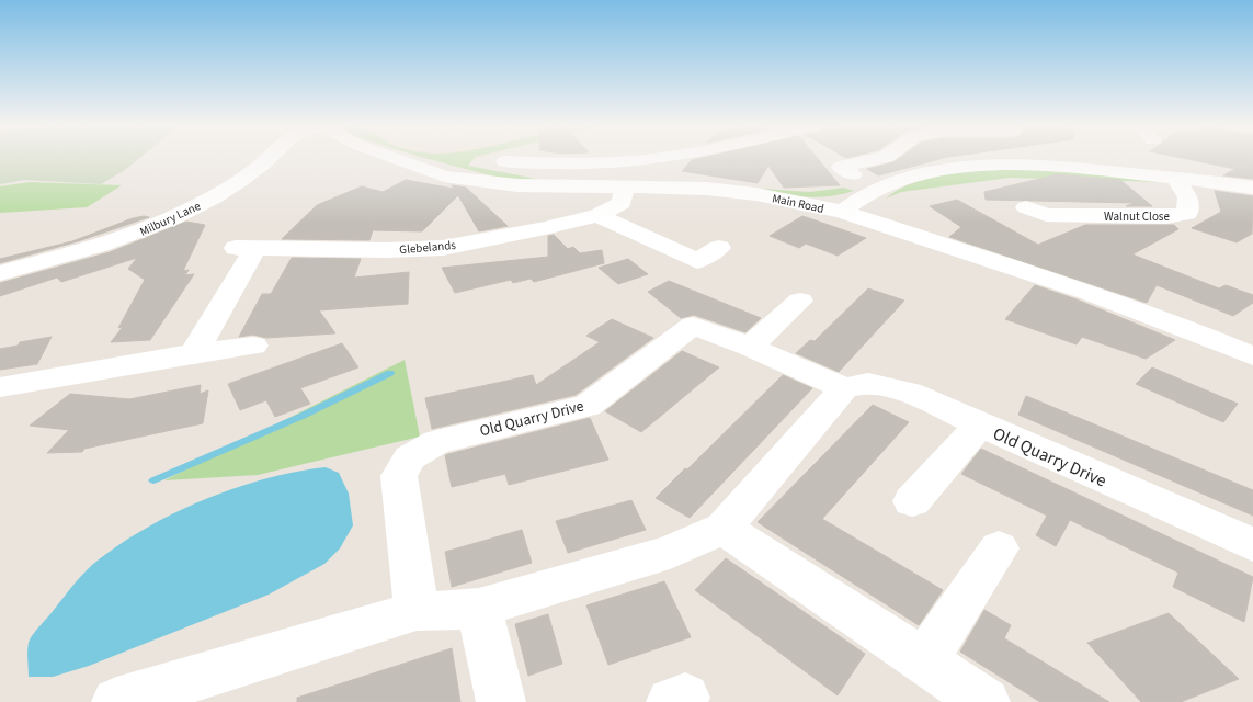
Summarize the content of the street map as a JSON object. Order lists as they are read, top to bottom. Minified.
{"streets":{"street":["Main Road","Walnut Close","Milbury Lane","Glebelands","Old Quarry Drive"]},"crossings":[["Main Road","Glebelands"]]}
